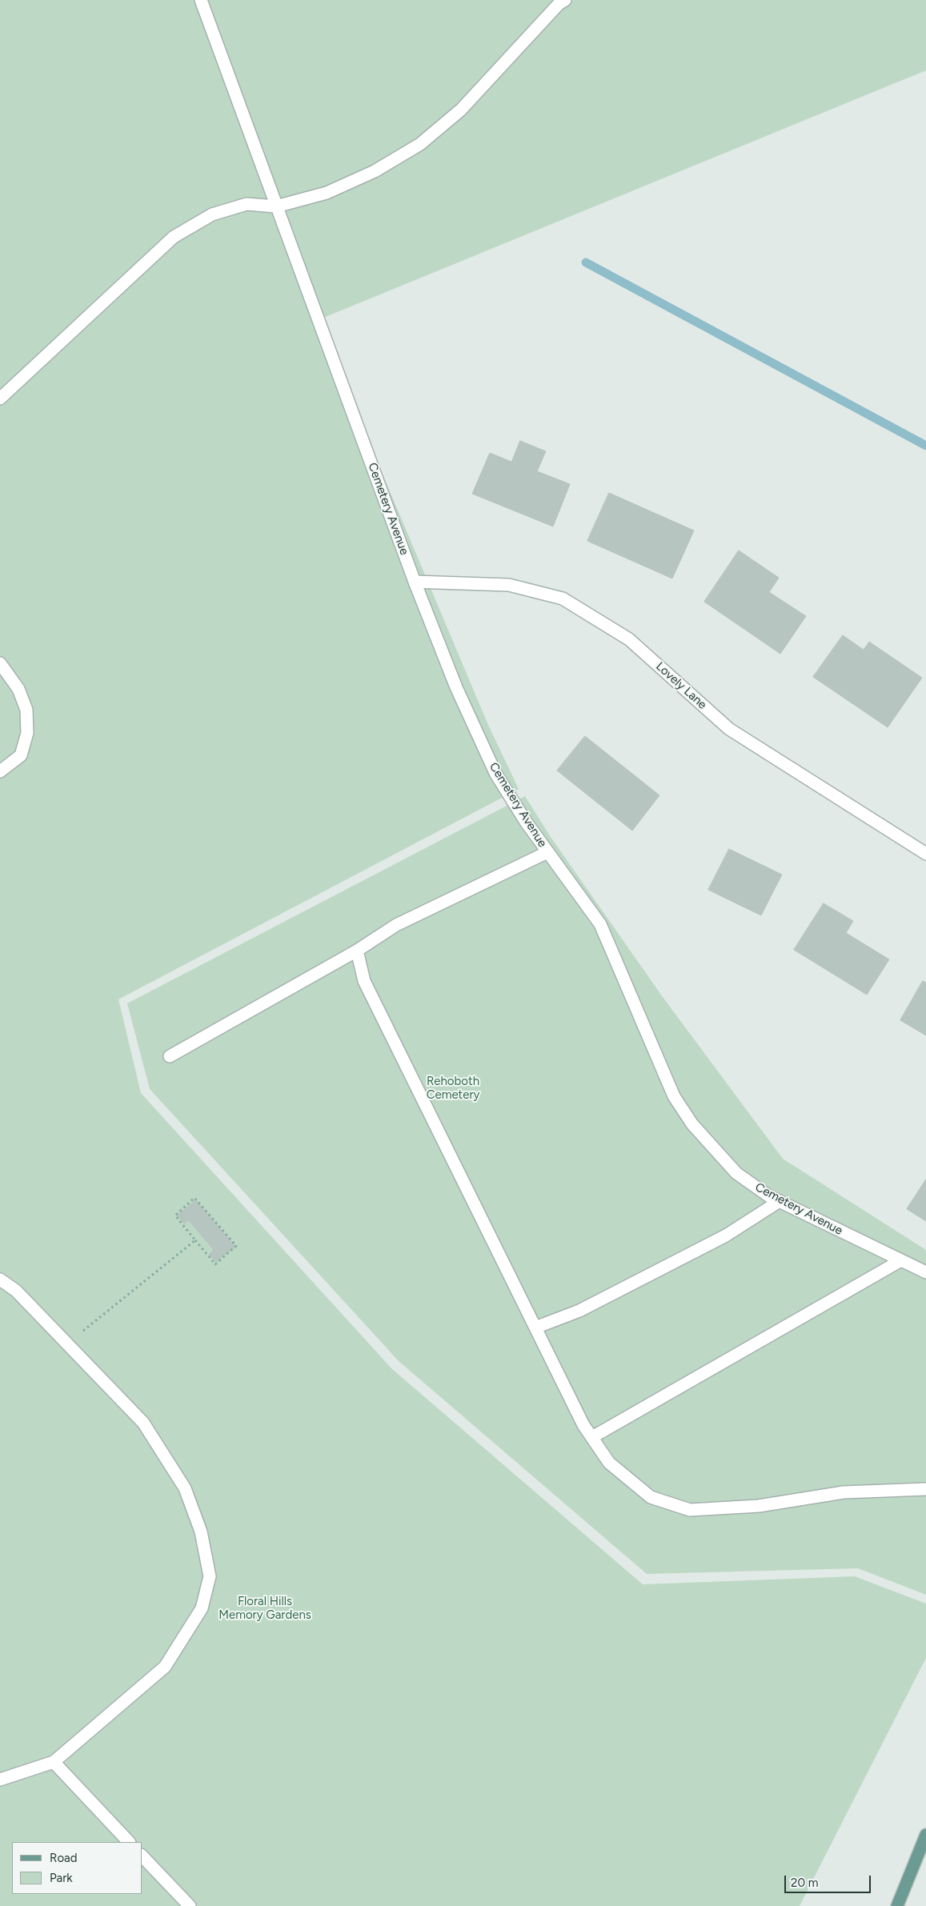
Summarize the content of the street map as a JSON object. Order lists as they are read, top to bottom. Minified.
{"streets":{"street":["Cemetery Avenue","Lovely Lane"]},"crossings":[["Cemetery Avenue","Lovely Lane"]],"parks":["Rehoboth Cemetery","Floral Hills Memory Gardens"],"legend":["Road","Park"],"scale_bar":"20 m"}
